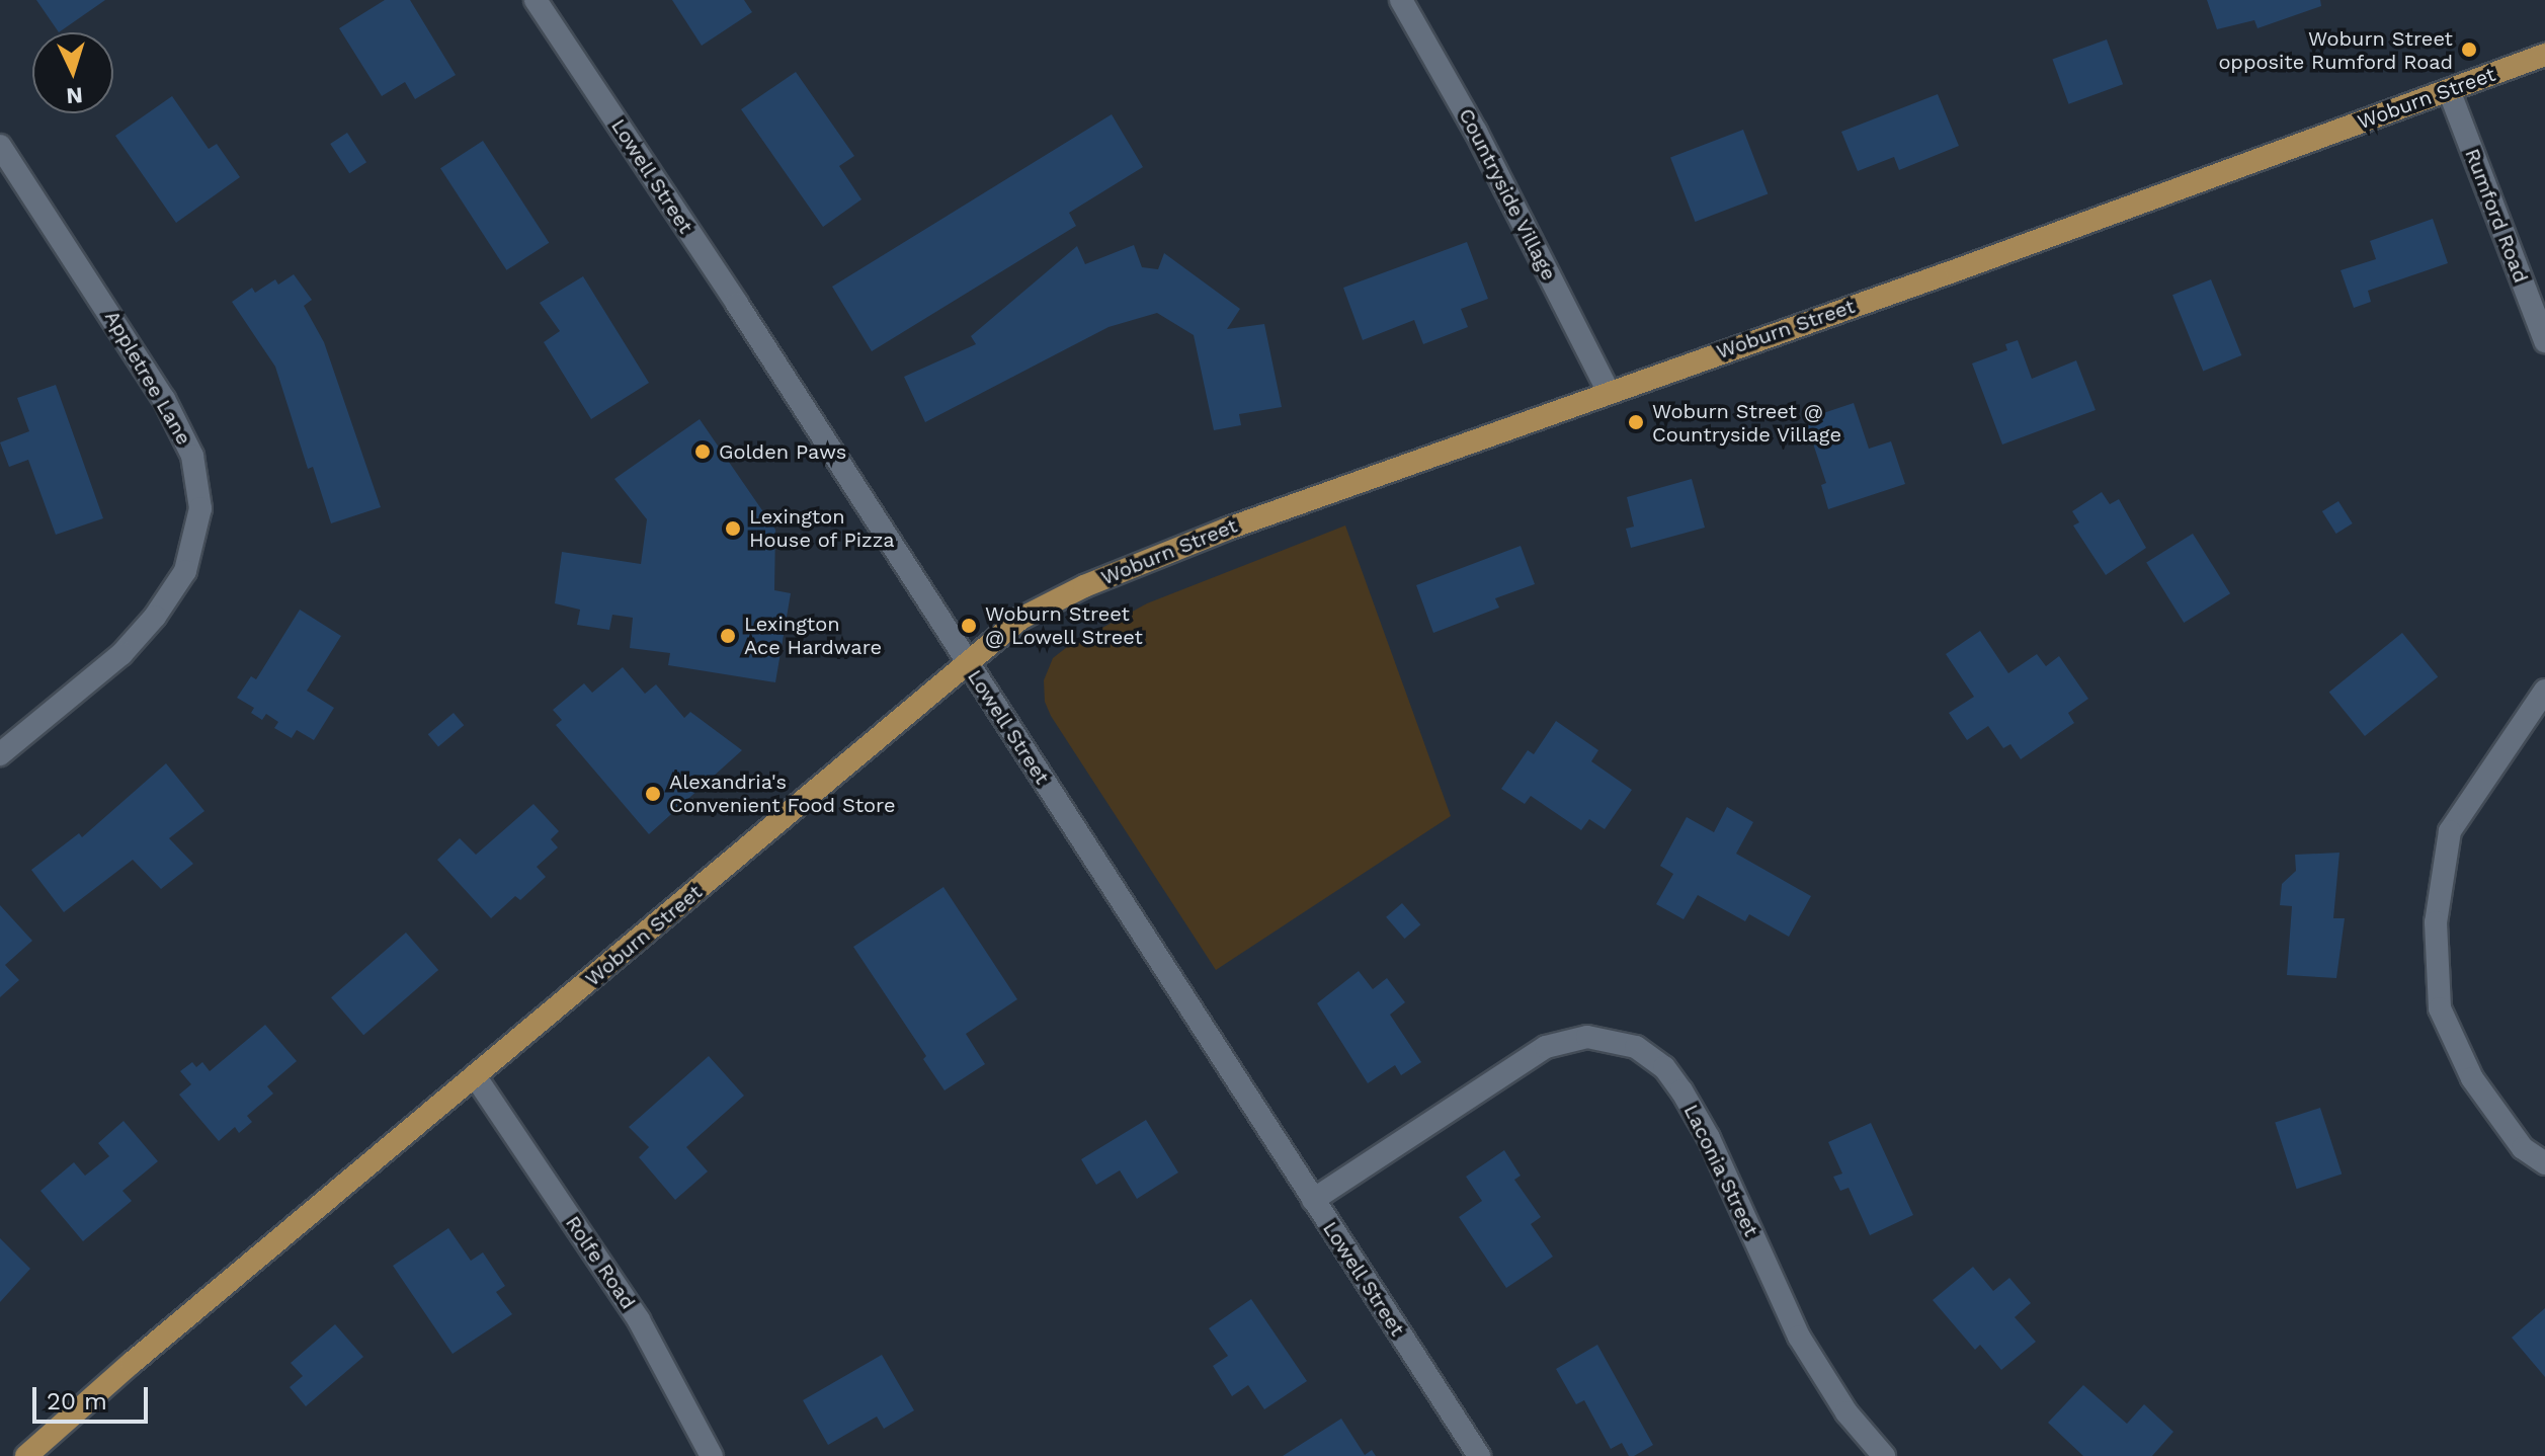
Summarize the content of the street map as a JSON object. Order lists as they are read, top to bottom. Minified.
{"streets":{"main road":["Woburn Street"],"street":["Lowell Street","Countryside Village","Rumford Road","Appletree Lane","Laconia Street","Rolfe Road"]},"crossings":[["Woburn Street","Lowell Street"],["Woburn Street","Countryside Village"],["Woburn Street","Rumford Road"],["Woburn Street","Rolfe Road"],["Lowell Street","Laconia Street"]],"places":["Woburn Street opposite Rumford Road","Woburn Street @ Countryside Village","Golden Paws","Lexington House of Pizza","Woburn Street @ Lowell Street","Lexington Ace Hardware","Alexandria's Convenient Food Store"],"scale_bar":"20 m","north":"bottom"}
